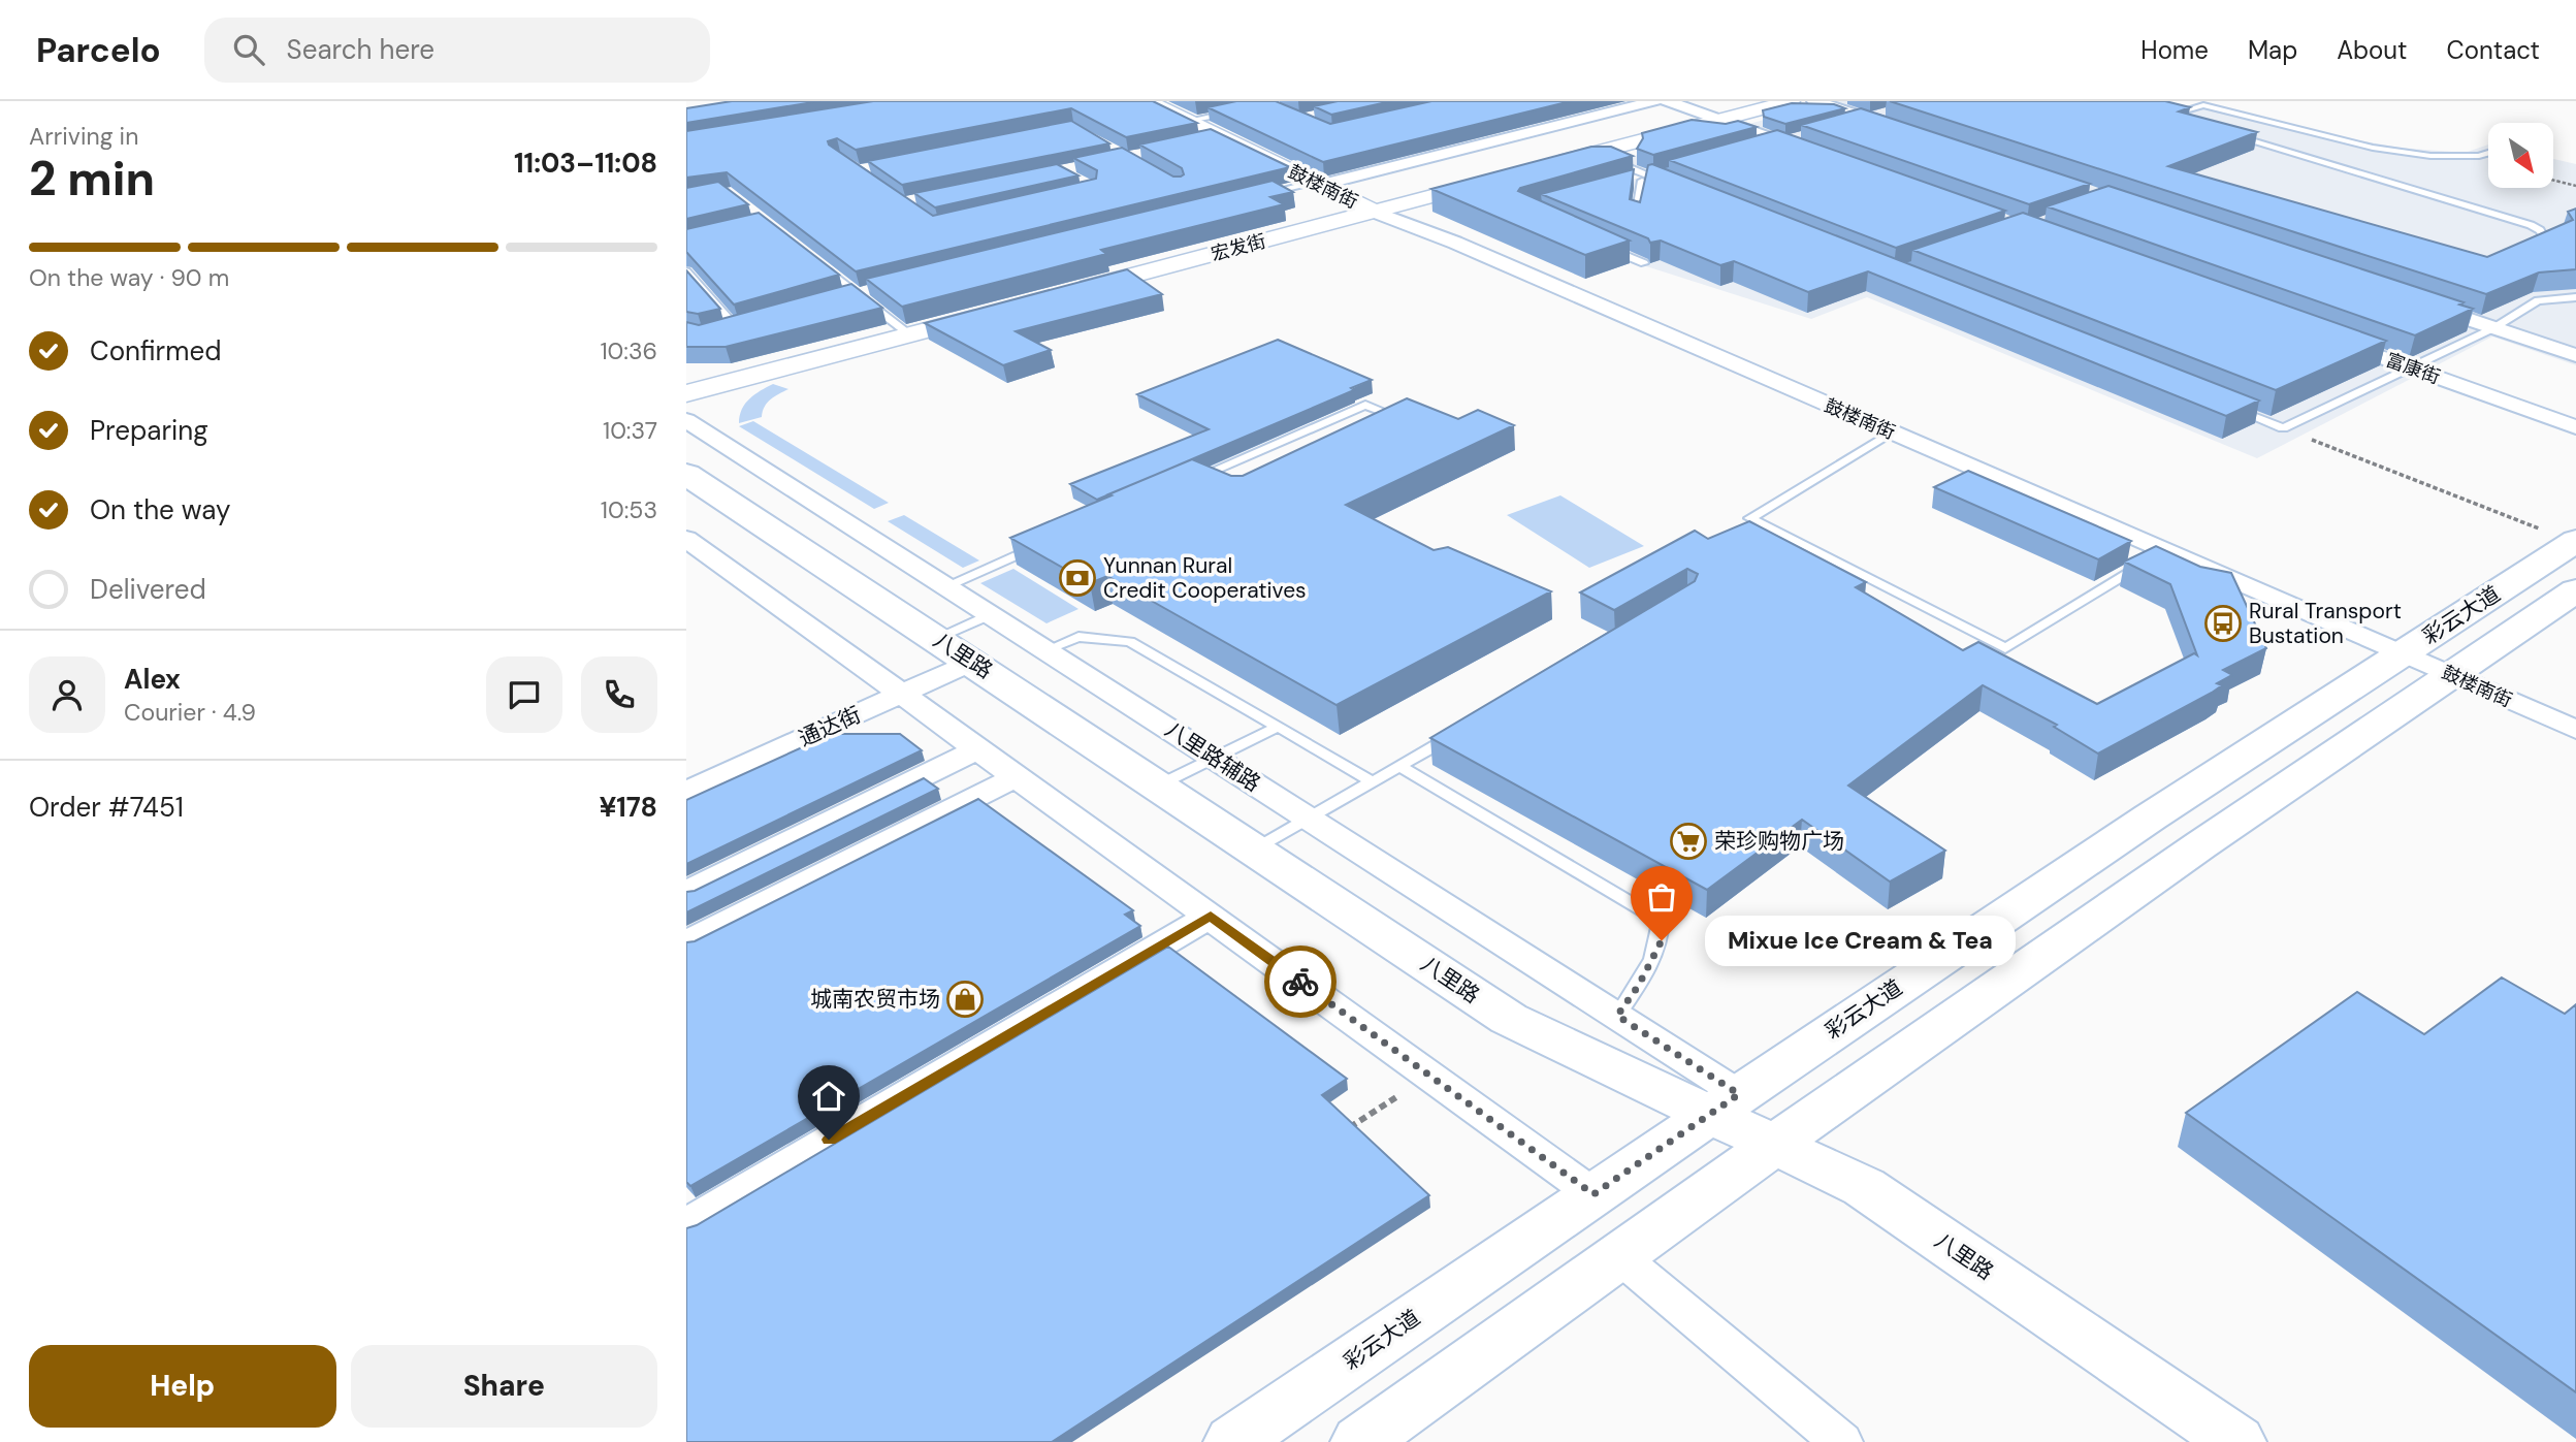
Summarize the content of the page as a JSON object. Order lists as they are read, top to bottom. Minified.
{"streets":{"main road":["彩云大道","八里路"],"street":["鼓楼南街","宏发街","富康街","通达街","八里路辅路"]},"crossings":[["鼓楼南街","宏发街"],["鼓楼南街","彩云大道"],["彩云大道","八里路"],["彩云大道","八里路辅路"],["八里路","通达街"],["八里路","八里路辅路"]],"places":{"bank":["Yunnan Rural Credit Cooperatives"],"bus stop":["Rural Transport Bustation"],"supermarket":["荣珍购物广场"],"other":["Mixue Ice Cream & Tea"],"shop":["城南农贸市场"]},"north":"bottom right","page":{"header":"Parcelo","search":"Search here","nav":["Home","Map","About","Contact"],"heading":["2 min","Arriving in","11:03–11:08"],"panel":["Alex","Courier · 4.9","Order #7451","¥178"],"bar":"On the way · 90 m","list":[["Confirmed","10:36"],["Preparing","10:37"],["On the way","10:53"],"Delivered"],"bubble":"Mixue Ice Cream & Tea","buttons":["Help","Share"]}}
